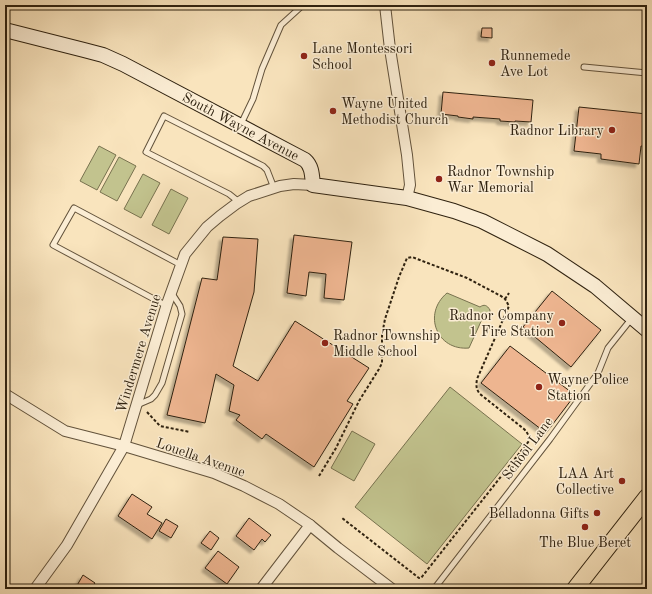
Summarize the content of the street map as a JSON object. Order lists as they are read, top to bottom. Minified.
{"streets":{"main road":["South Wayne Avenue"],"street":["Windermere Avenue","Louella Avenue"],"lane":["School Lane"]},"crossings":[["South Wayne Avenue","Windermere Avenue"],["Windermere Avenue","Louella Avenue"]],"places":["Lane Montessori School","Runnemede Ave Lot","Wayne United Methodist Church","Radnor Library","Radnor Township War Memorial","Radnor Company 1 Fire Station","Radnor Township Middle School","Wayne Police Station","LAA Art Collective","Belladonna Gifts","The Blue Beret"]}
